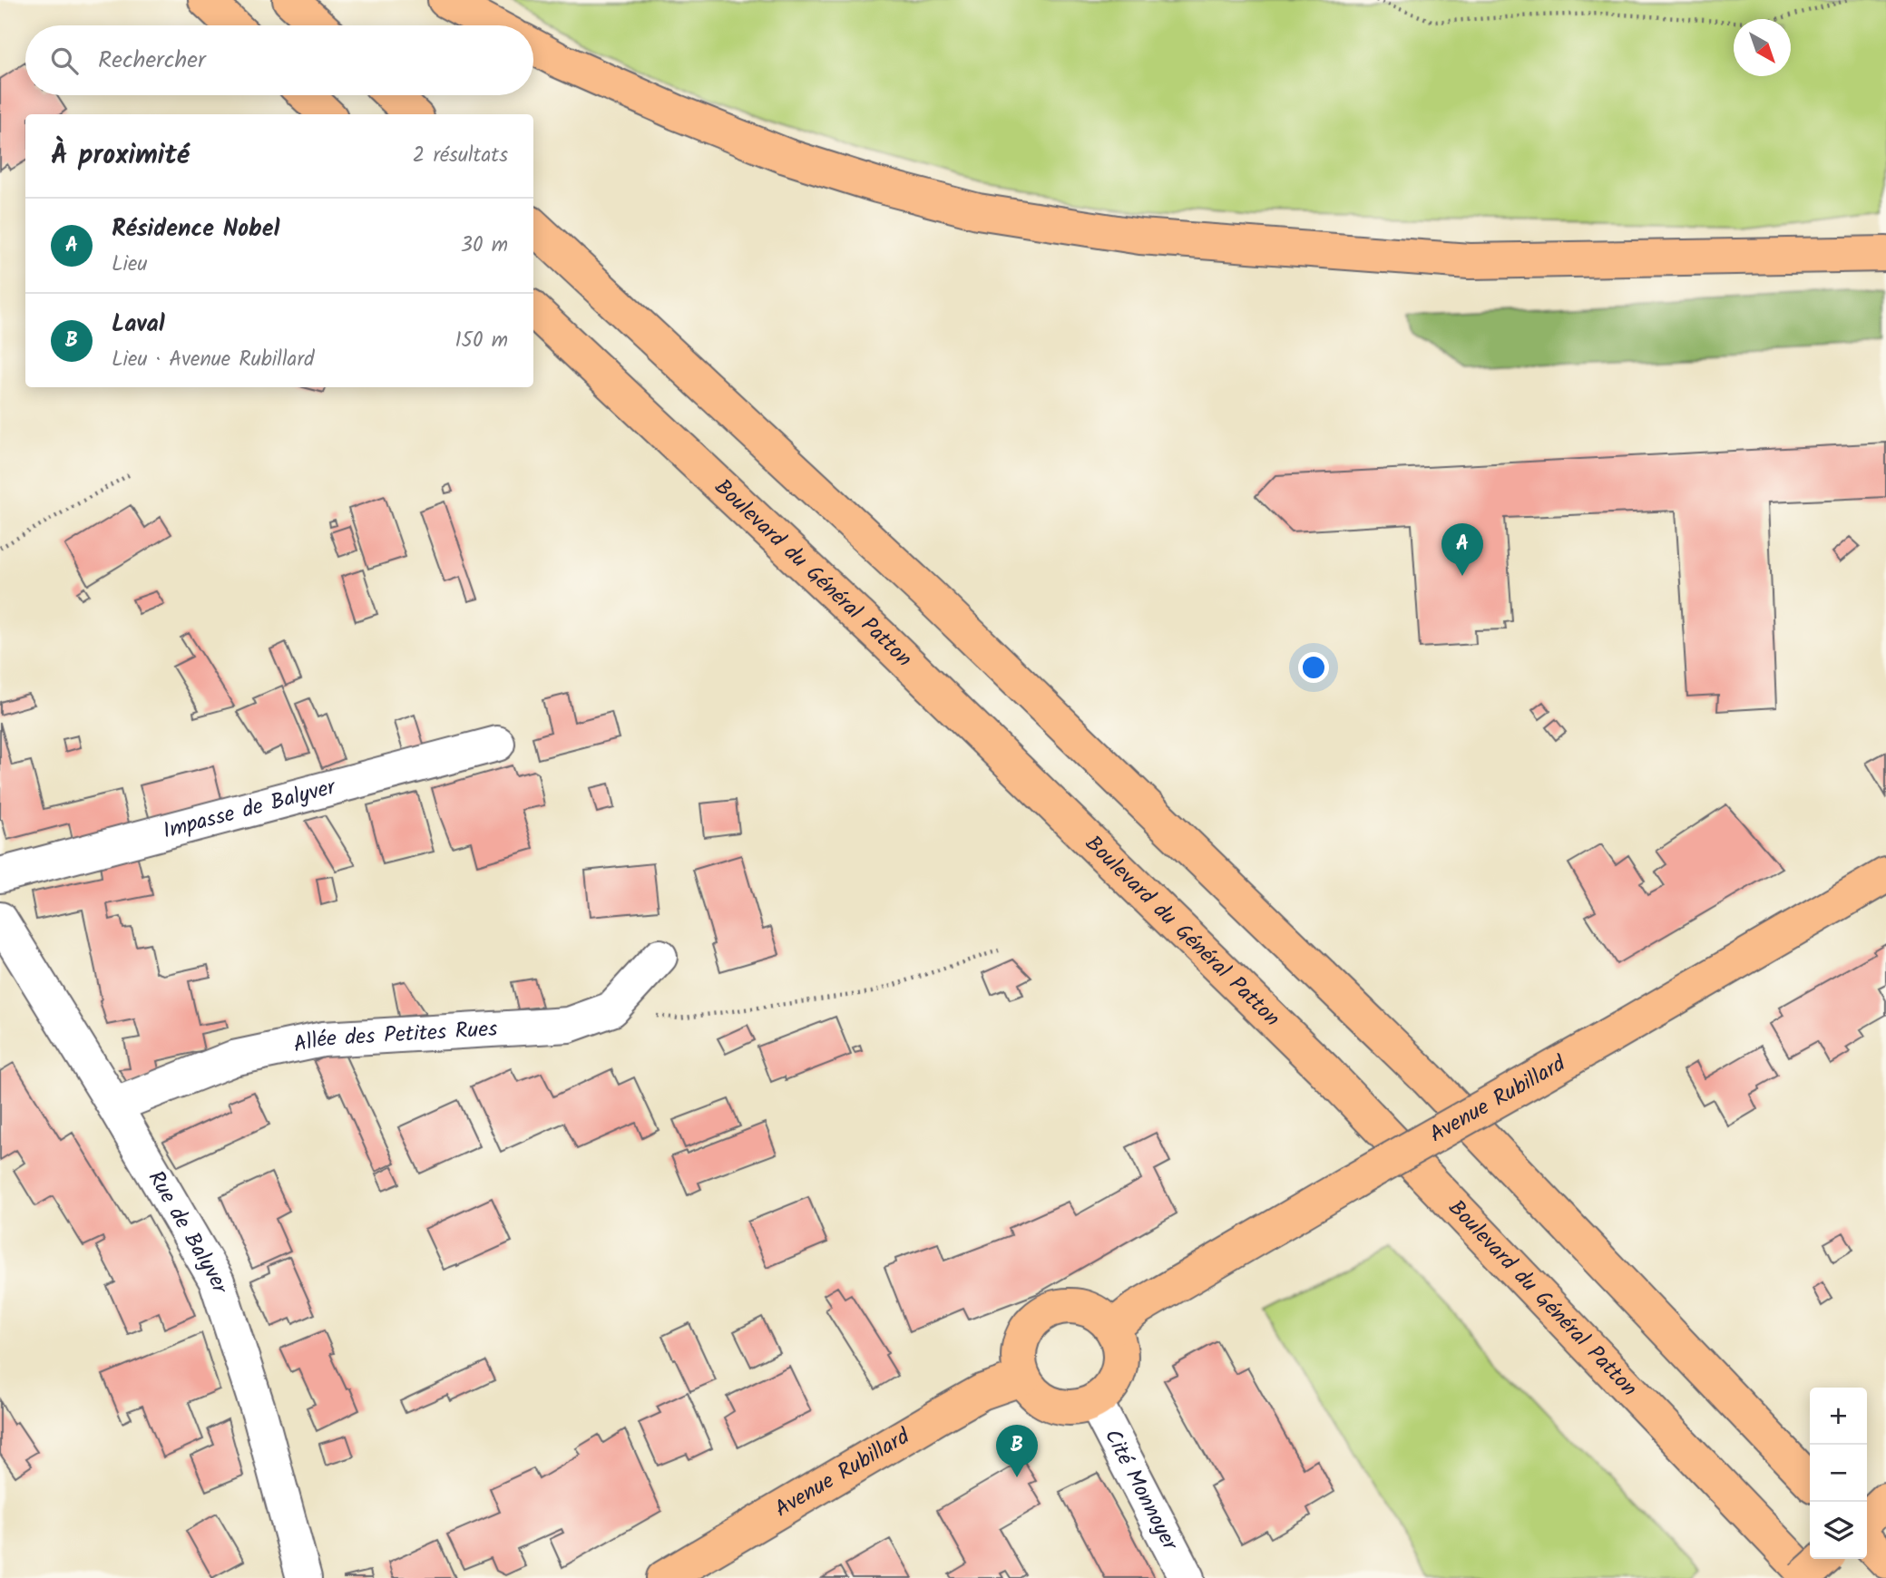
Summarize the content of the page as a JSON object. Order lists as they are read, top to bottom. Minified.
{"streets":{"main road":["Boulevard du Général Patton","Avenue Rubillard"],"street":["Impasse de Balyver","Allée des Petites Rues","Rue de Balyver","Cité Monnoyer"]},"crossings":[["Allée des Petites Rues","Rue de Balyver"],["Avenue Rubillard","Cité Monnoyer"]],"north":"bottom right","page":{"search":"Rechercher","heading":["À proximité","2 résultats"],"list":[{"mark":"A","name":"Résidence Nobel","note":"Lieu","value":"30 m"},{"mark":"B","name":"Laval","note":"Lieu · Avenue Rubillard","value":"150 m"}],"pins":["A","B"],"map_buttons":["+","−"]}}
